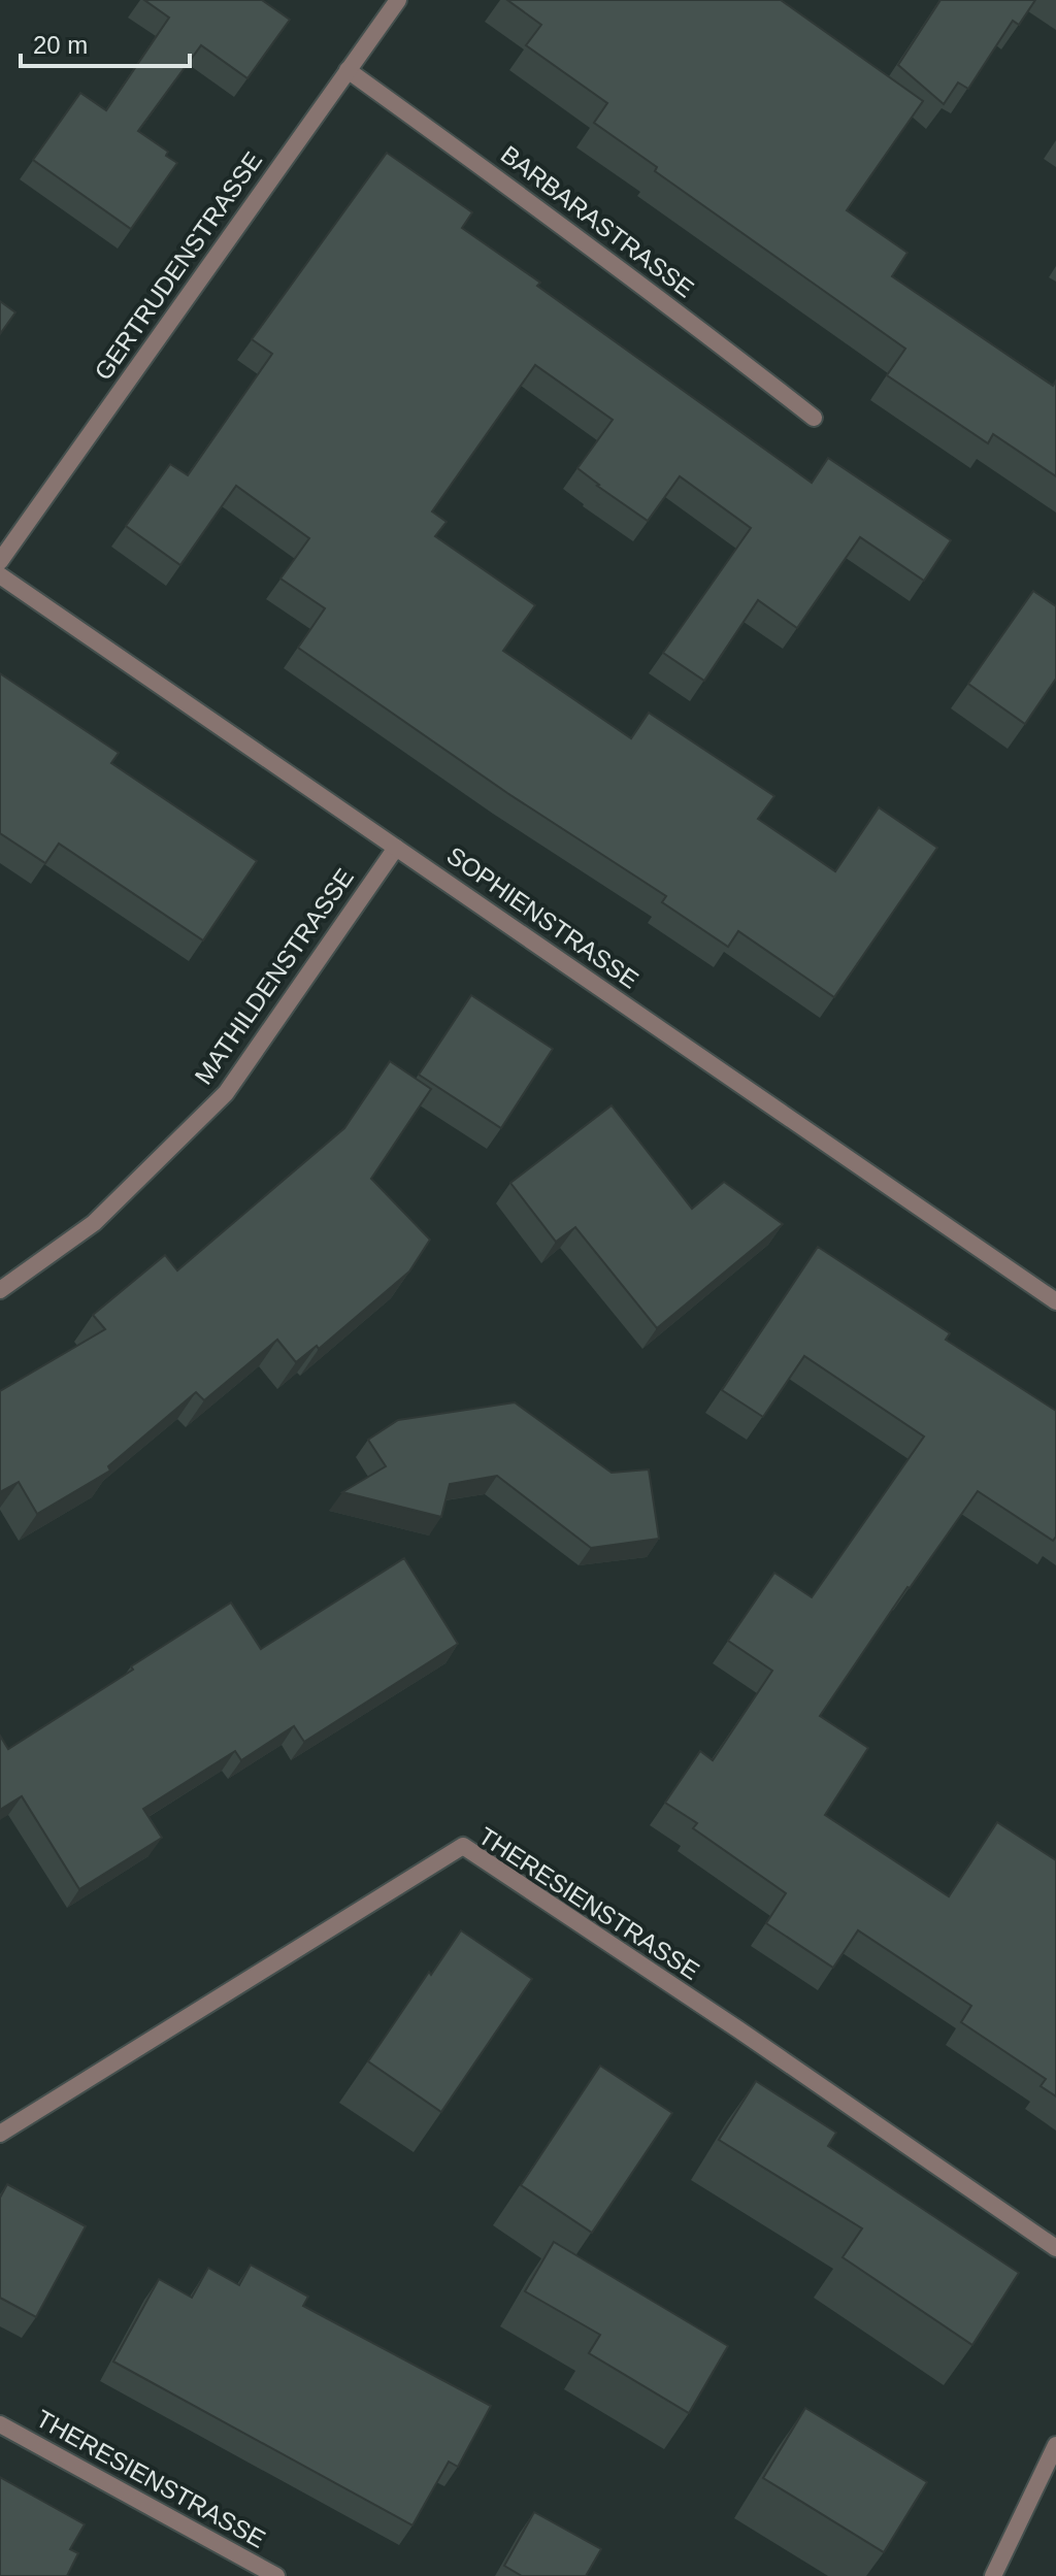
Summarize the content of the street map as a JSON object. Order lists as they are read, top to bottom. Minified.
{"streets":{"street":["BARBARASTRASSE","GERTRUDENSTRASSE","SOPHIENSTRASSE","MATHILDENSTRASSE","THERESIENSTRASSE"]},"crossings":[["BARBARASTRASSE","GERTRUDENSTRASSE"],["SOPHIENSTRASSE","MATHILDENSTRASSE"]],"scale_bar":"20 m"}
